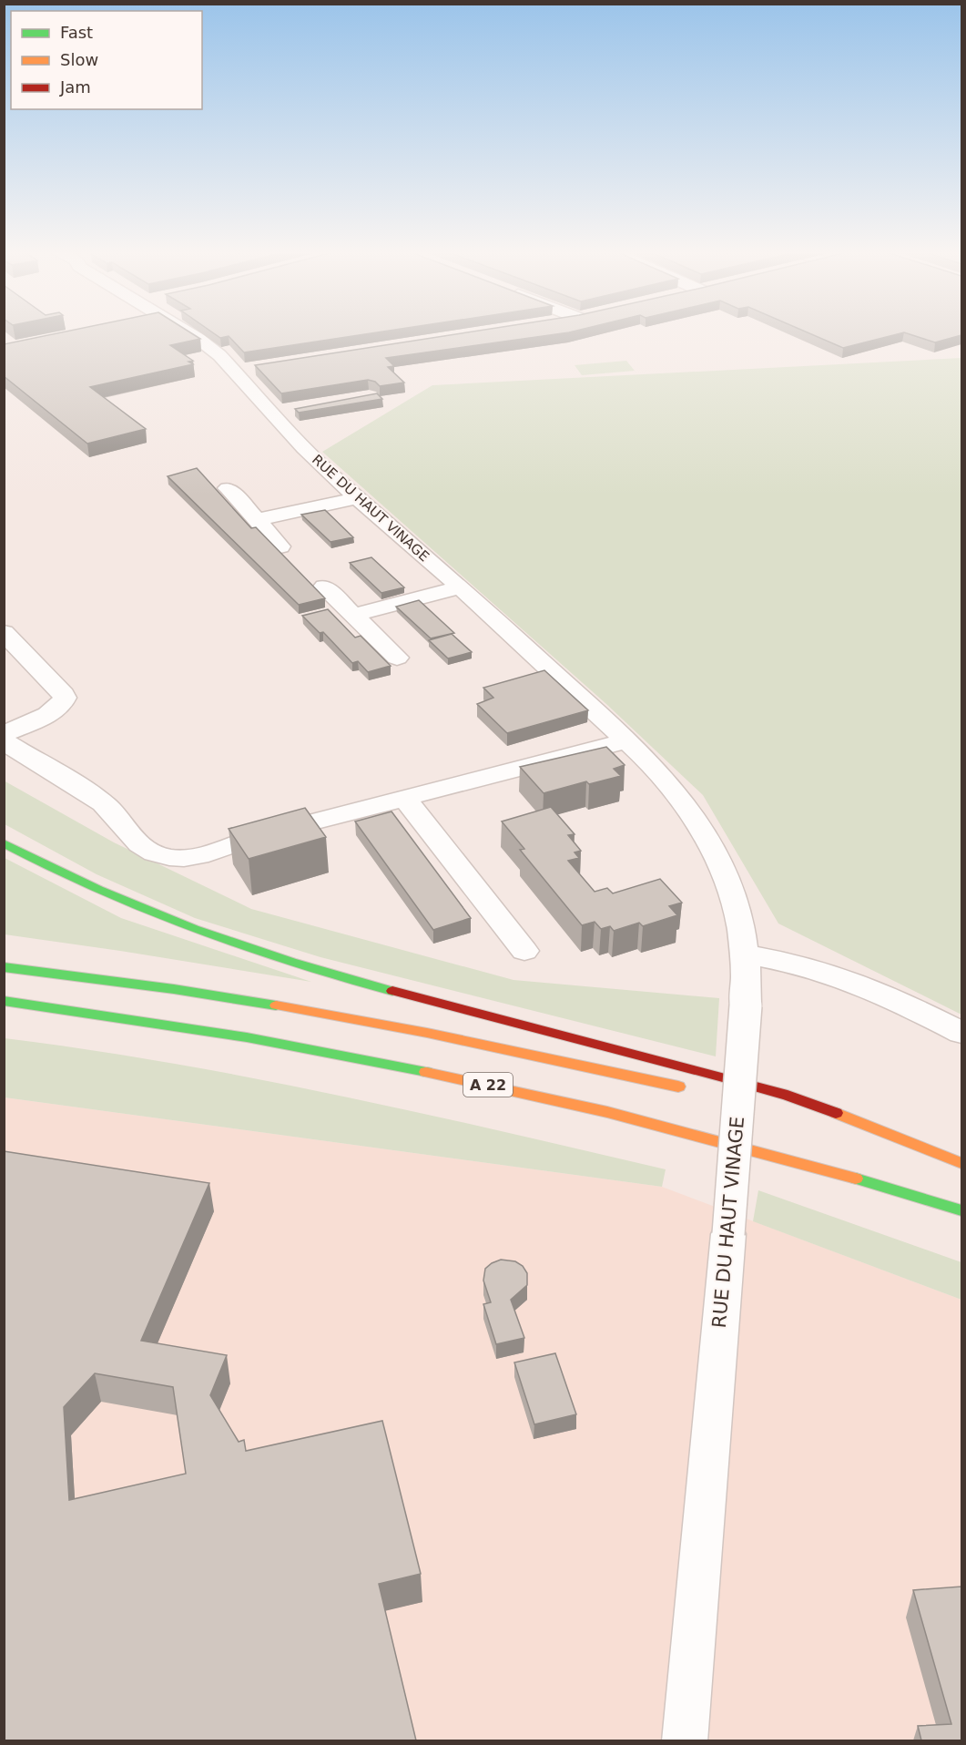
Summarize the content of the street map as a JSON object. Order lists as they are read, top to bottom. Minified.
{"streets":{"highway":["A 22"],"street":["RUE DU HAUT VINAGE"]},"legend":["Fast","Slow","Jam"]}
